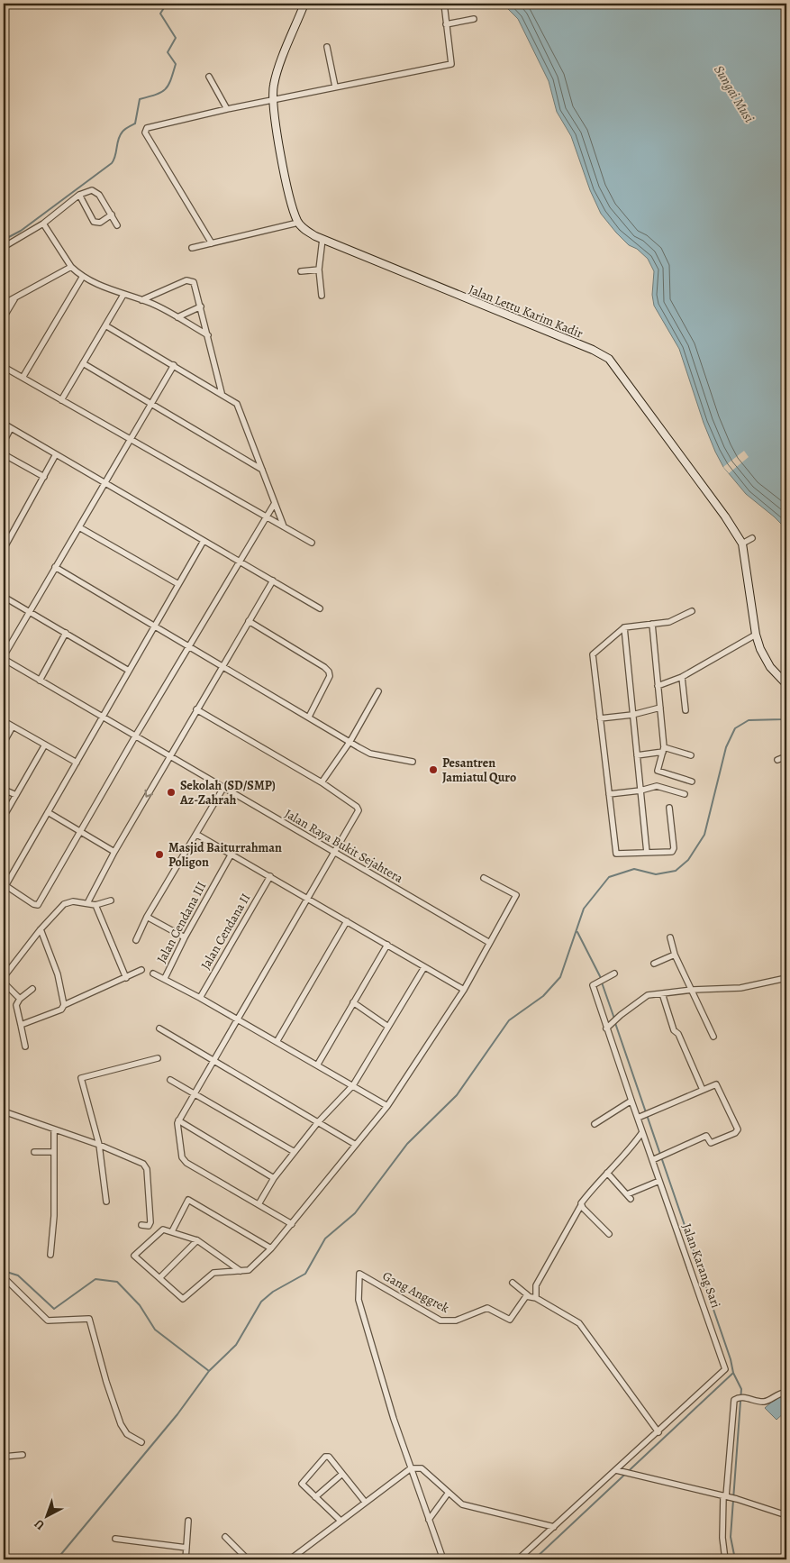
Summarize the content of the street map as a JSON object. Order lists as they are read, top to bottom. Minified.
{"streets":{"street":["Jalan Lettu Karim Kadir","Jalan Raya Bukit Sejahtera","Jalan Cendana III","Jalan Cendana II","Jalan Karang Sari","Gang Anggrek"]},"water":["Sungai Musi"],"places":["Pesantren Jamiatul Quro","Sekolah (SD/SMP) Az-Zahrah","Masjid Baiturrahman Poligon"],"north":"bottom left"}
